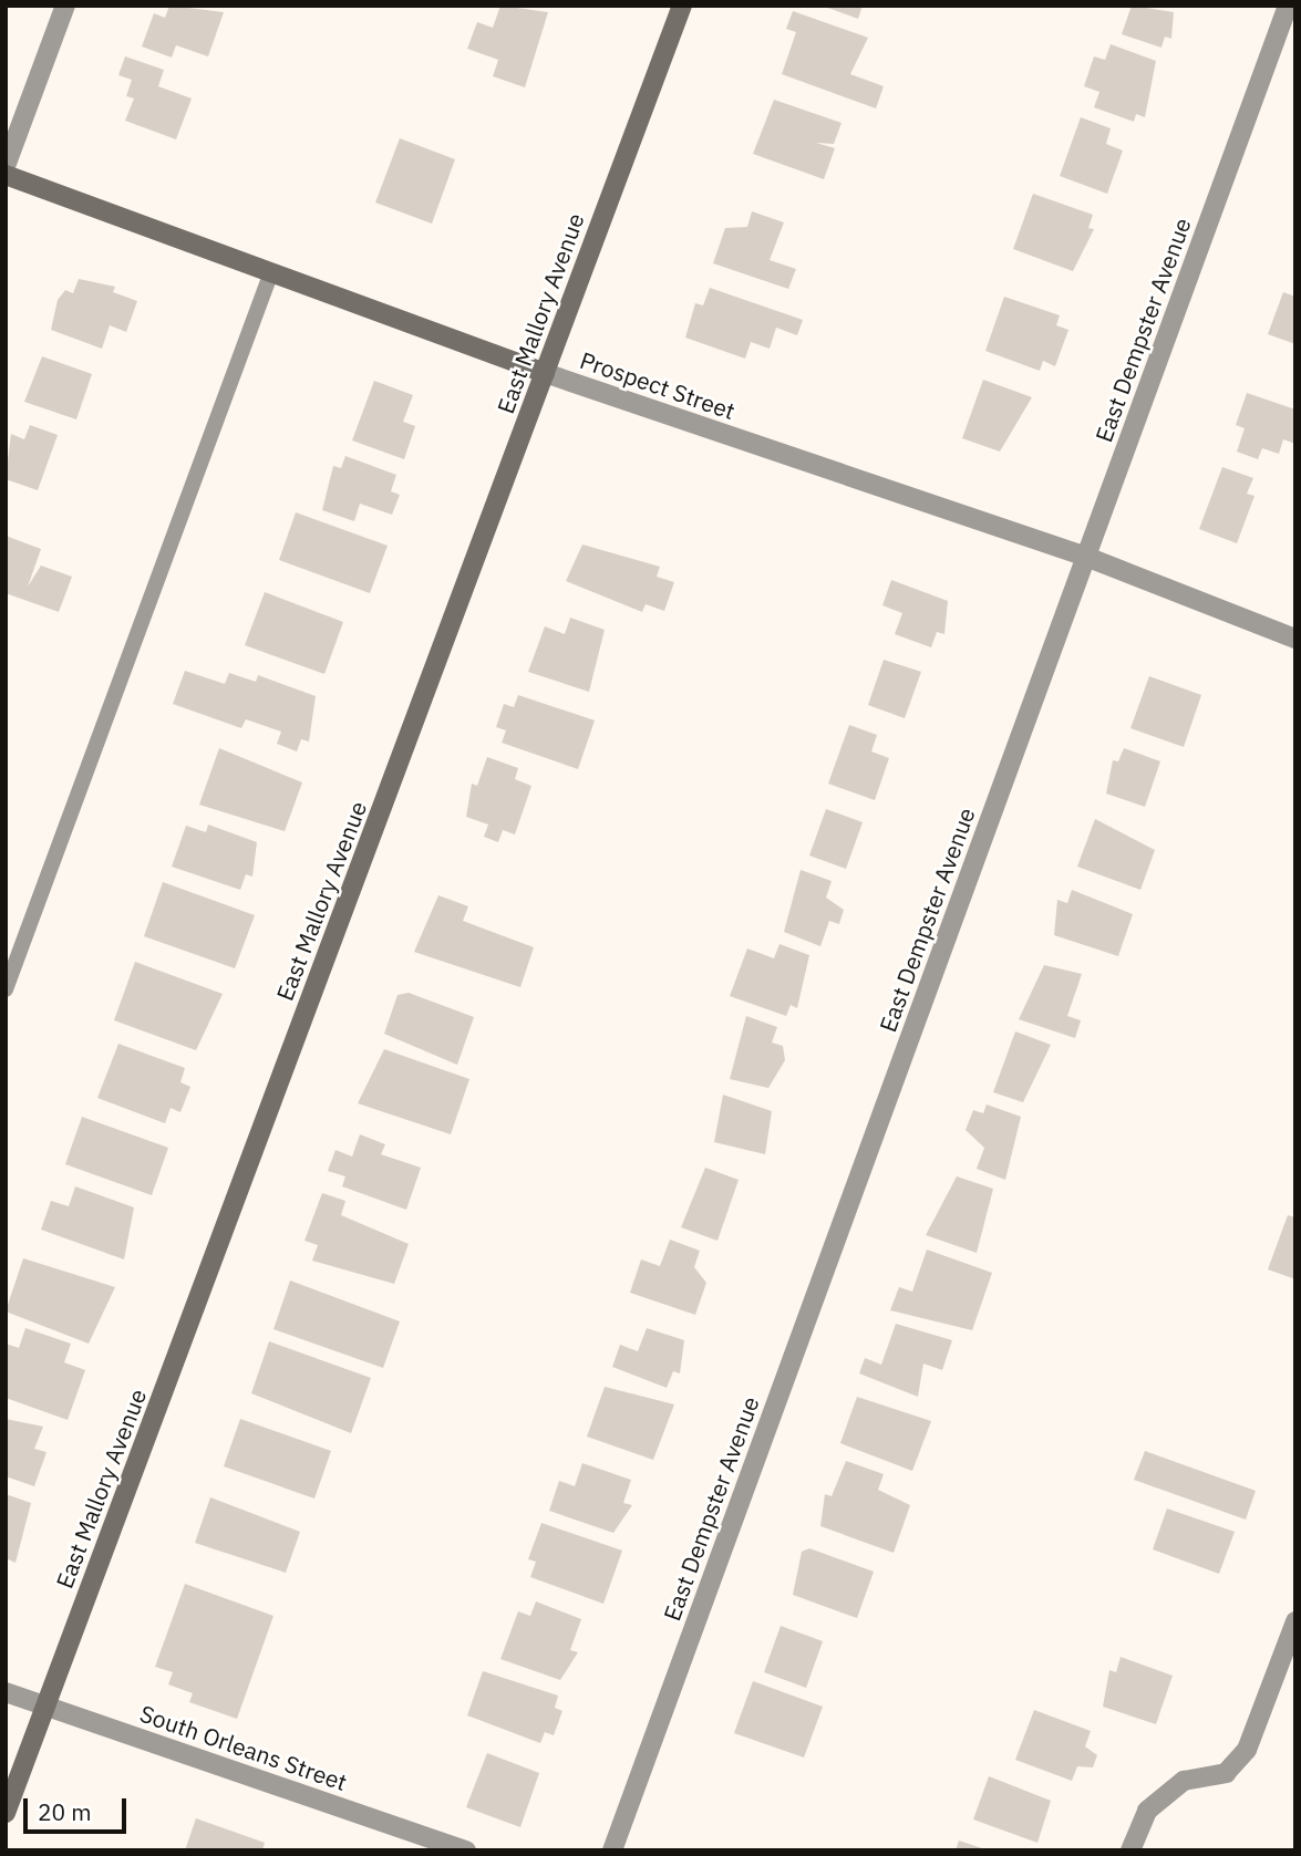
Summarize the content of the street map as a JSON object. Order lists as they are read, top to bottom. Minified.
{"streets":{"main road":["East Mallory Avenue","Prospect Street"],"street":["East Dempster Avenue","South Orleans Street"]},"crossings":[["East Mallory Avenue","Prospect Street"],["East Mallory Avenue","South Orleans Street"],["East Dempster Avenue","Prospect Street"]],"scale_bar":"20 m"}
